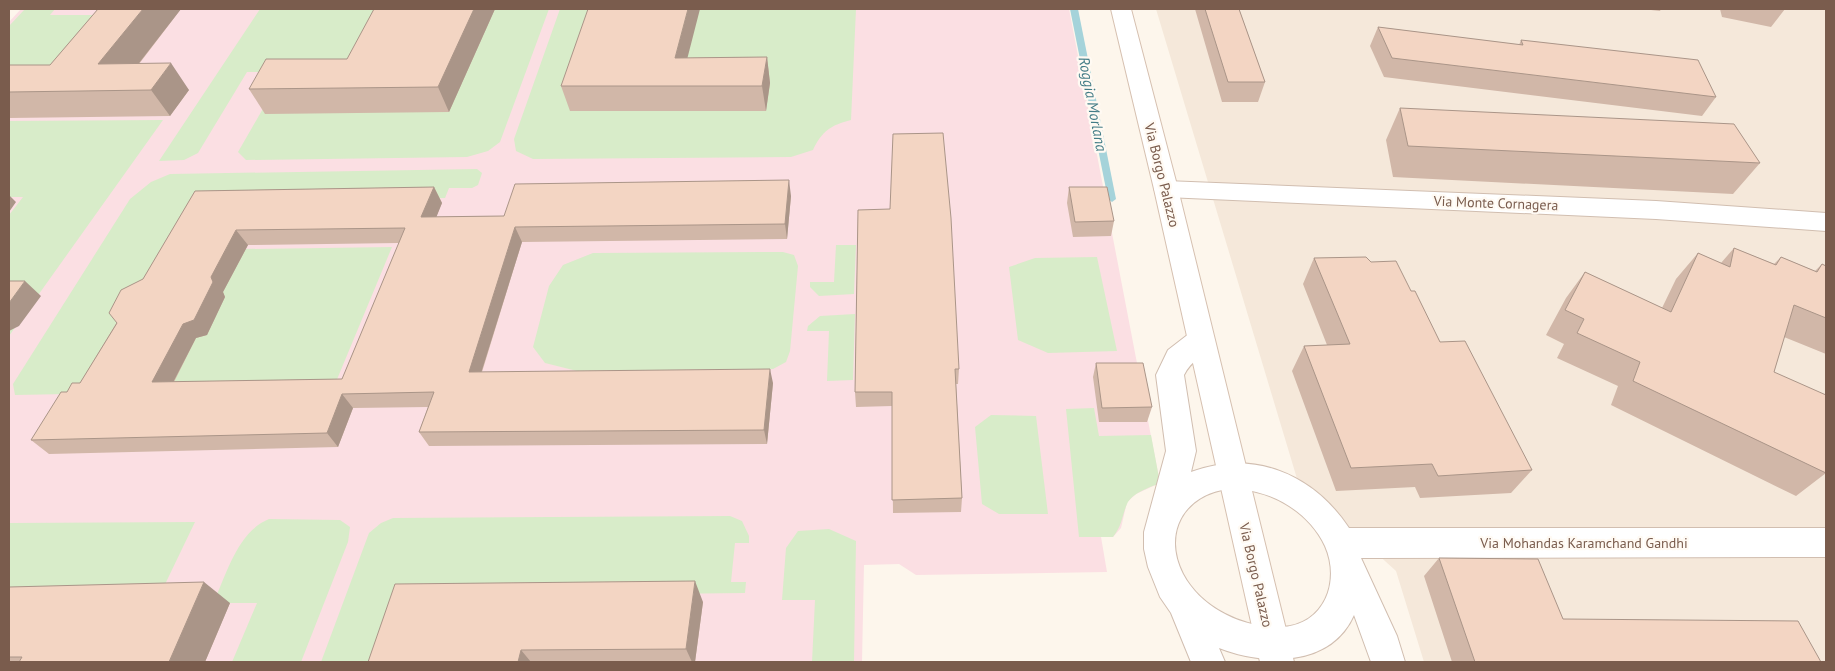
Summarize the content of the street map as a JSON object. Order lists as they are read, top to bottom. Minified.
{"streets":{"street":["Via Borgo Palazzo","Via Monte Cornagera","Via Mohandas Karamchand Gandhi"]},"crossings":[["Via Borgo Palazzo","Via Monte Cornagera"],["Via Borgo Palazzo","Via Mohandas Karamchand Gandhi"]],"water":["Roggia Morlana"]}
